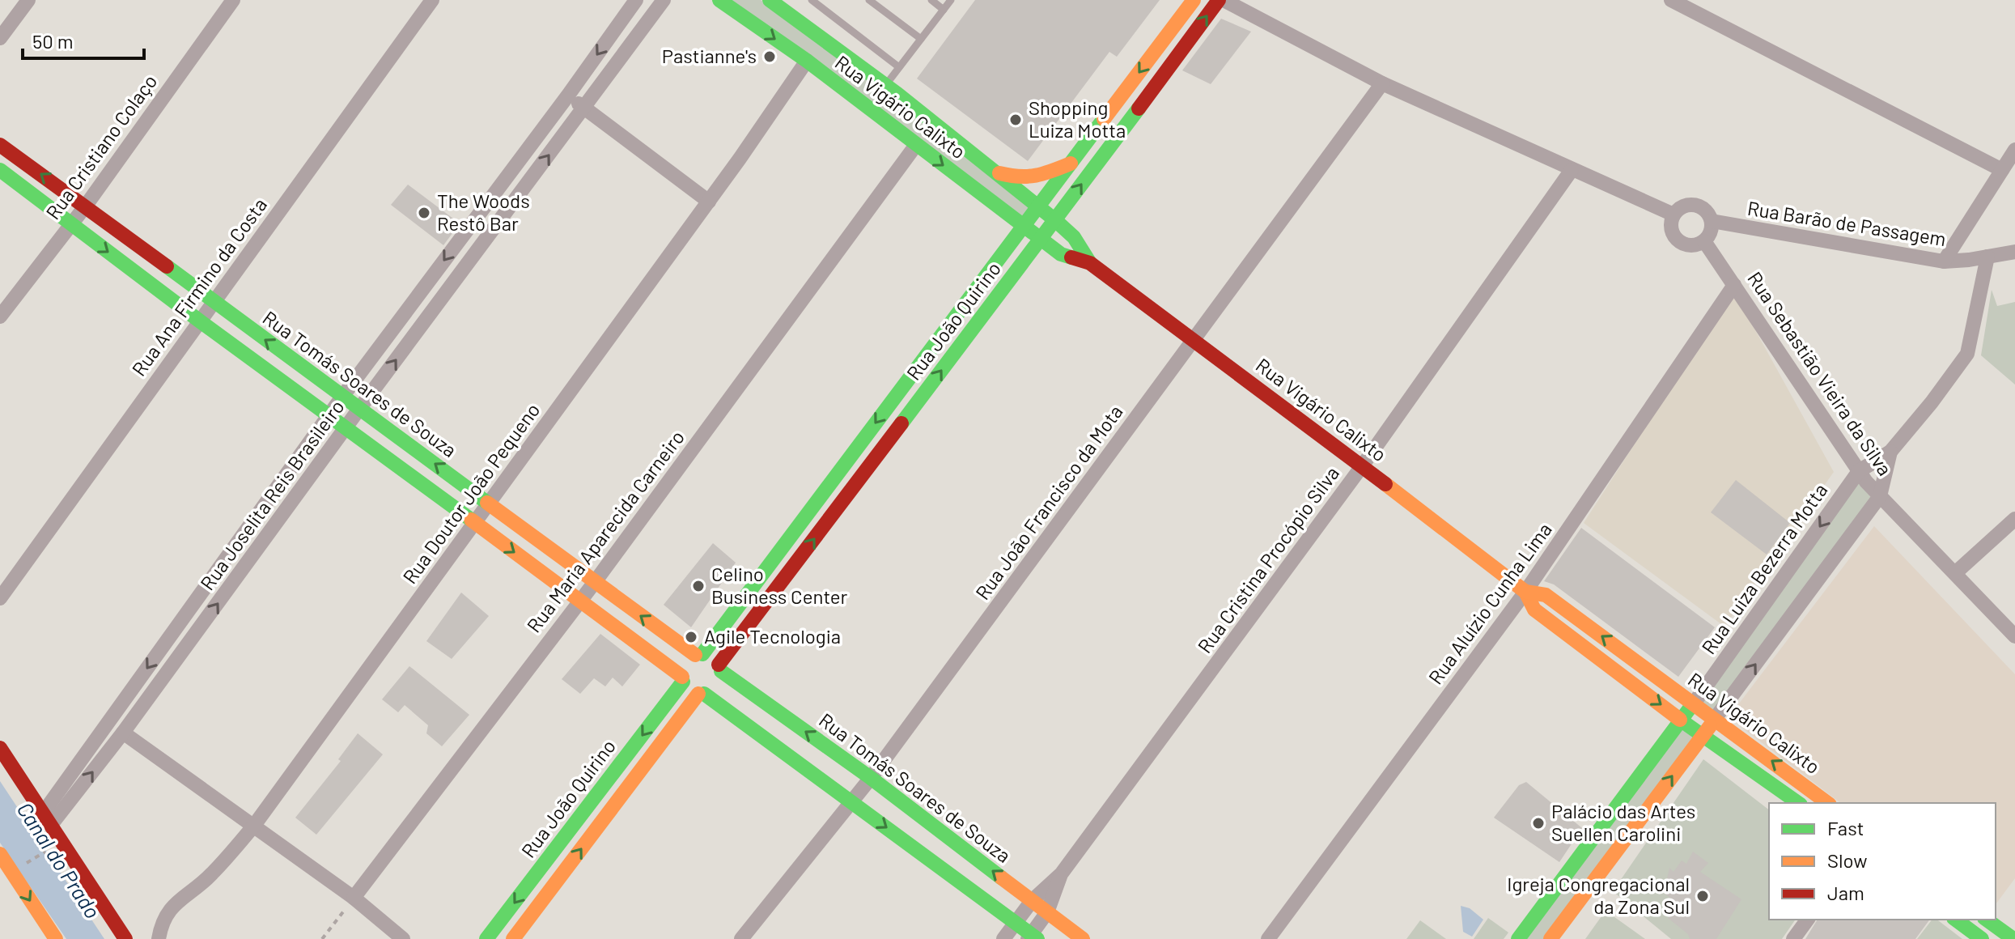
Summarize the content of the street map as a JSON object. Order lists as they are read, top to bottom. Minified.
{"streets":{"main road":["Rua Vigário Calixto","Rua João Quirino","Rua Tomás Soares de Souza","Rua Luiza Bezerra Motta"],"street":["Rua Cristiano Colaço","Rua Barão de Passagem","Rua Ana Firmino da Costa","Rua Sebastião Vieira da Silva","Rua Doutor João Pequeno","Rua Joselita Reis Brasileiro","Rua João Francisco da Mota","Rua Maria Aparecida Carneiro","Rua Cristina Procópio Silva","Rua Aluízio Cunha Lima"]},"crossings":[["Rua Vigário Calixto","Rua João Quirino"],["Rua Vigário Calixto","Rua Doutor João Pequeno"],["Rua Vigário Calixto","Rua João Francisco da Mota"],["Rua Vigário Calixto","Rua Maria Aparecida Carneiro"],["Rua Vigário Calixto","Rua Cristina Procópio Silva"],["Rua Vigário Calixto","Rua Luiza Bezerra Motta"],["Rua Vigário Calixto","Rua Aluízio Cunha Lima"],["Rua Cristiano Colaço","Rua Tomás Soares de Souza"],["Rua Barão de Passagem","Rua Sebastião Vieira da Silva"],["Rua Ana Firmino da Costa","Rua Tomás Soares de Souza"],["Rua João Quirino","Rua Tomás Soares de Souza"],["Rua Sebastião Vieira da Silva","Rua Luiza Bezerra Motta"],["Rua Sebastião Vieira da Silva","Rua Aluízio Cunha Lima"],["Rua Tomás Soares de Souza","Rua Doutor João Pequeno"],["Rua Tomás Soares de Souza","Rua Joselita Reis Brasileiro"],["Rua Tomás Soares de Souza","Rua João Francisco da Mota"],["Rua Tomás Soares de Souza","Rua Maria Aparecida Carneiro"],["Rua Tomás Soares de Souza","Rua Cristina Procópio Silva"]],"water":["Canal do Prado"],"places":["Pastianne's","Shopping Luiza Motta","The Woods Restô Bar","Celino Business Center","Agile Tecnologia","Palácio das Artes Suellen Carolini","Igreja Congregacional da Zona Sul"],"legend":["Fast","Slow","Jam"],"scale_bar":"50 m"}
